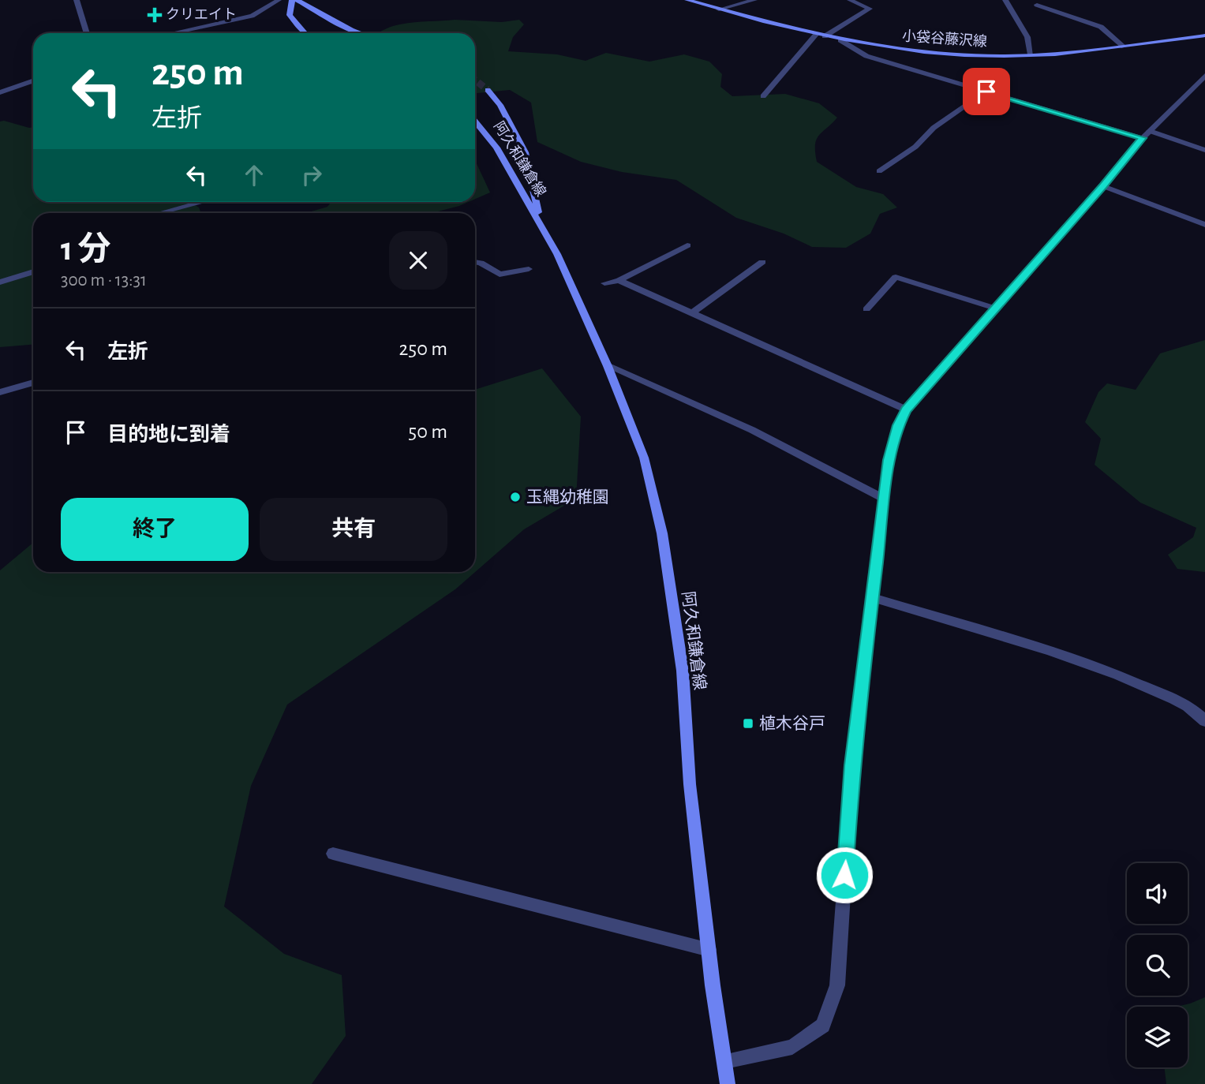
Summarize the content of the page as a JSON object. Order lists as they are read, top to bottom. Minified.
{"streets":{"main road":["小袋谷藤沢線","阿久和鎌倉線"]},"places":{"health":["クリエイト"],"other":["玉縄幼稚園"],"transit":["植木谷戸"]},"page":{"turn":["250 m","左折"],"heading":["1 分","300 m · 13:31"],"list":[{"name":"左折","value":"250 m"},{"name":"目的地に到着","value":"50 m"}],"buttons":["終了","共有"]}}
